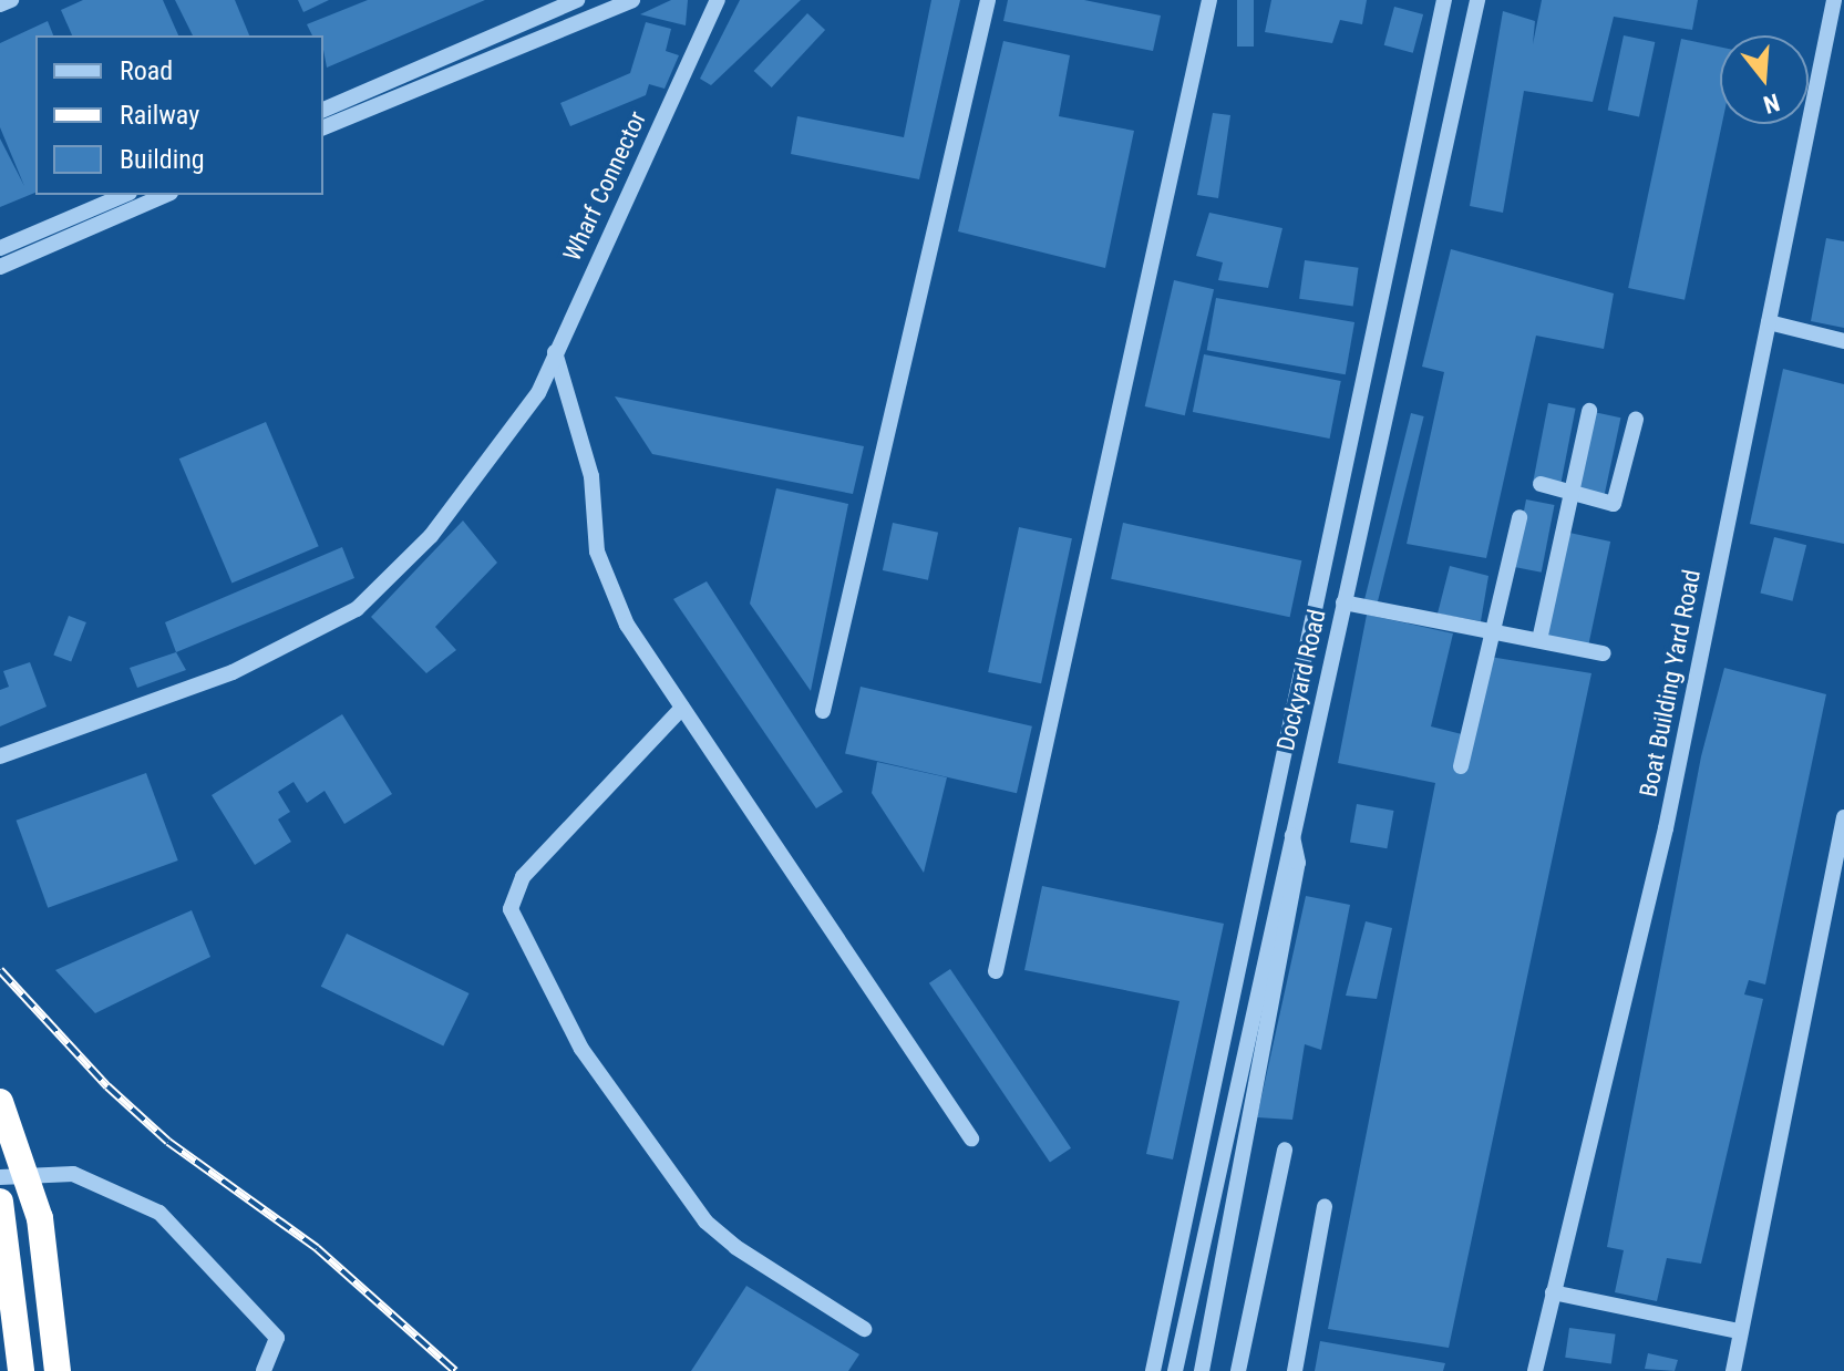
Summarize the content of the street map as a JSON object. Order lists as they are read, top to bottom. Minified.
{"streets":{"street":["Wharf Connector","Dockyard Road","Boat Building Yard Road"]},"legend":["Road","Railway","Building"],"north":"bottom"}
